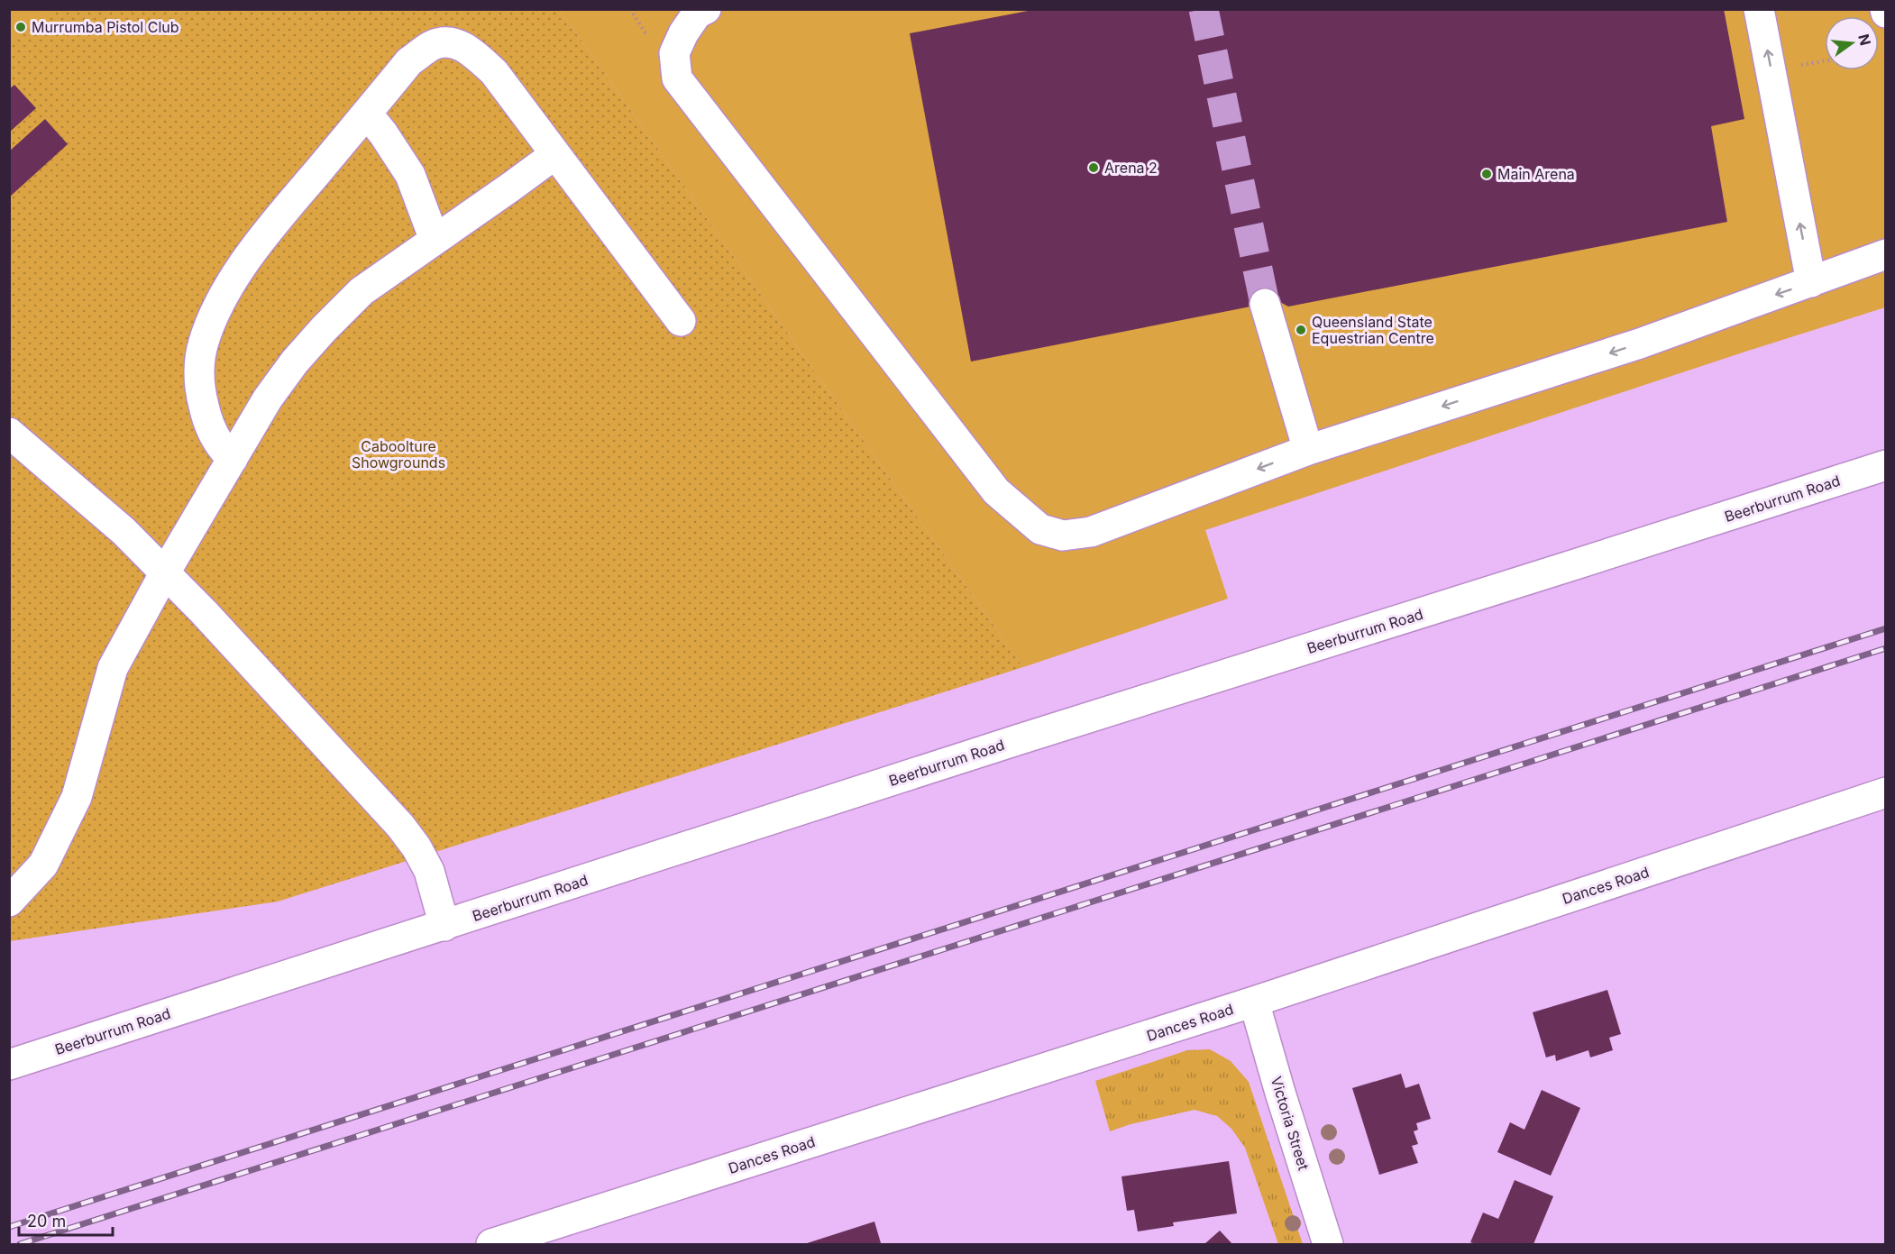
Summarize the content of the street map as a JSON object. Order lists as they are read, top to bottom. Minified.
{"streets":{"main road":["Beerburrum Road","Dances Road","Victoria Street"]},"crossings":[["Dances Road","Victoria Street"]],"parks":["Caboolture Showgrounds"],"places":["Murrumba Pistol Club","Arena 2","Main Arena","Queensland State Equestrian Centre"],"scale_bar":"20 m","north":"right"}
